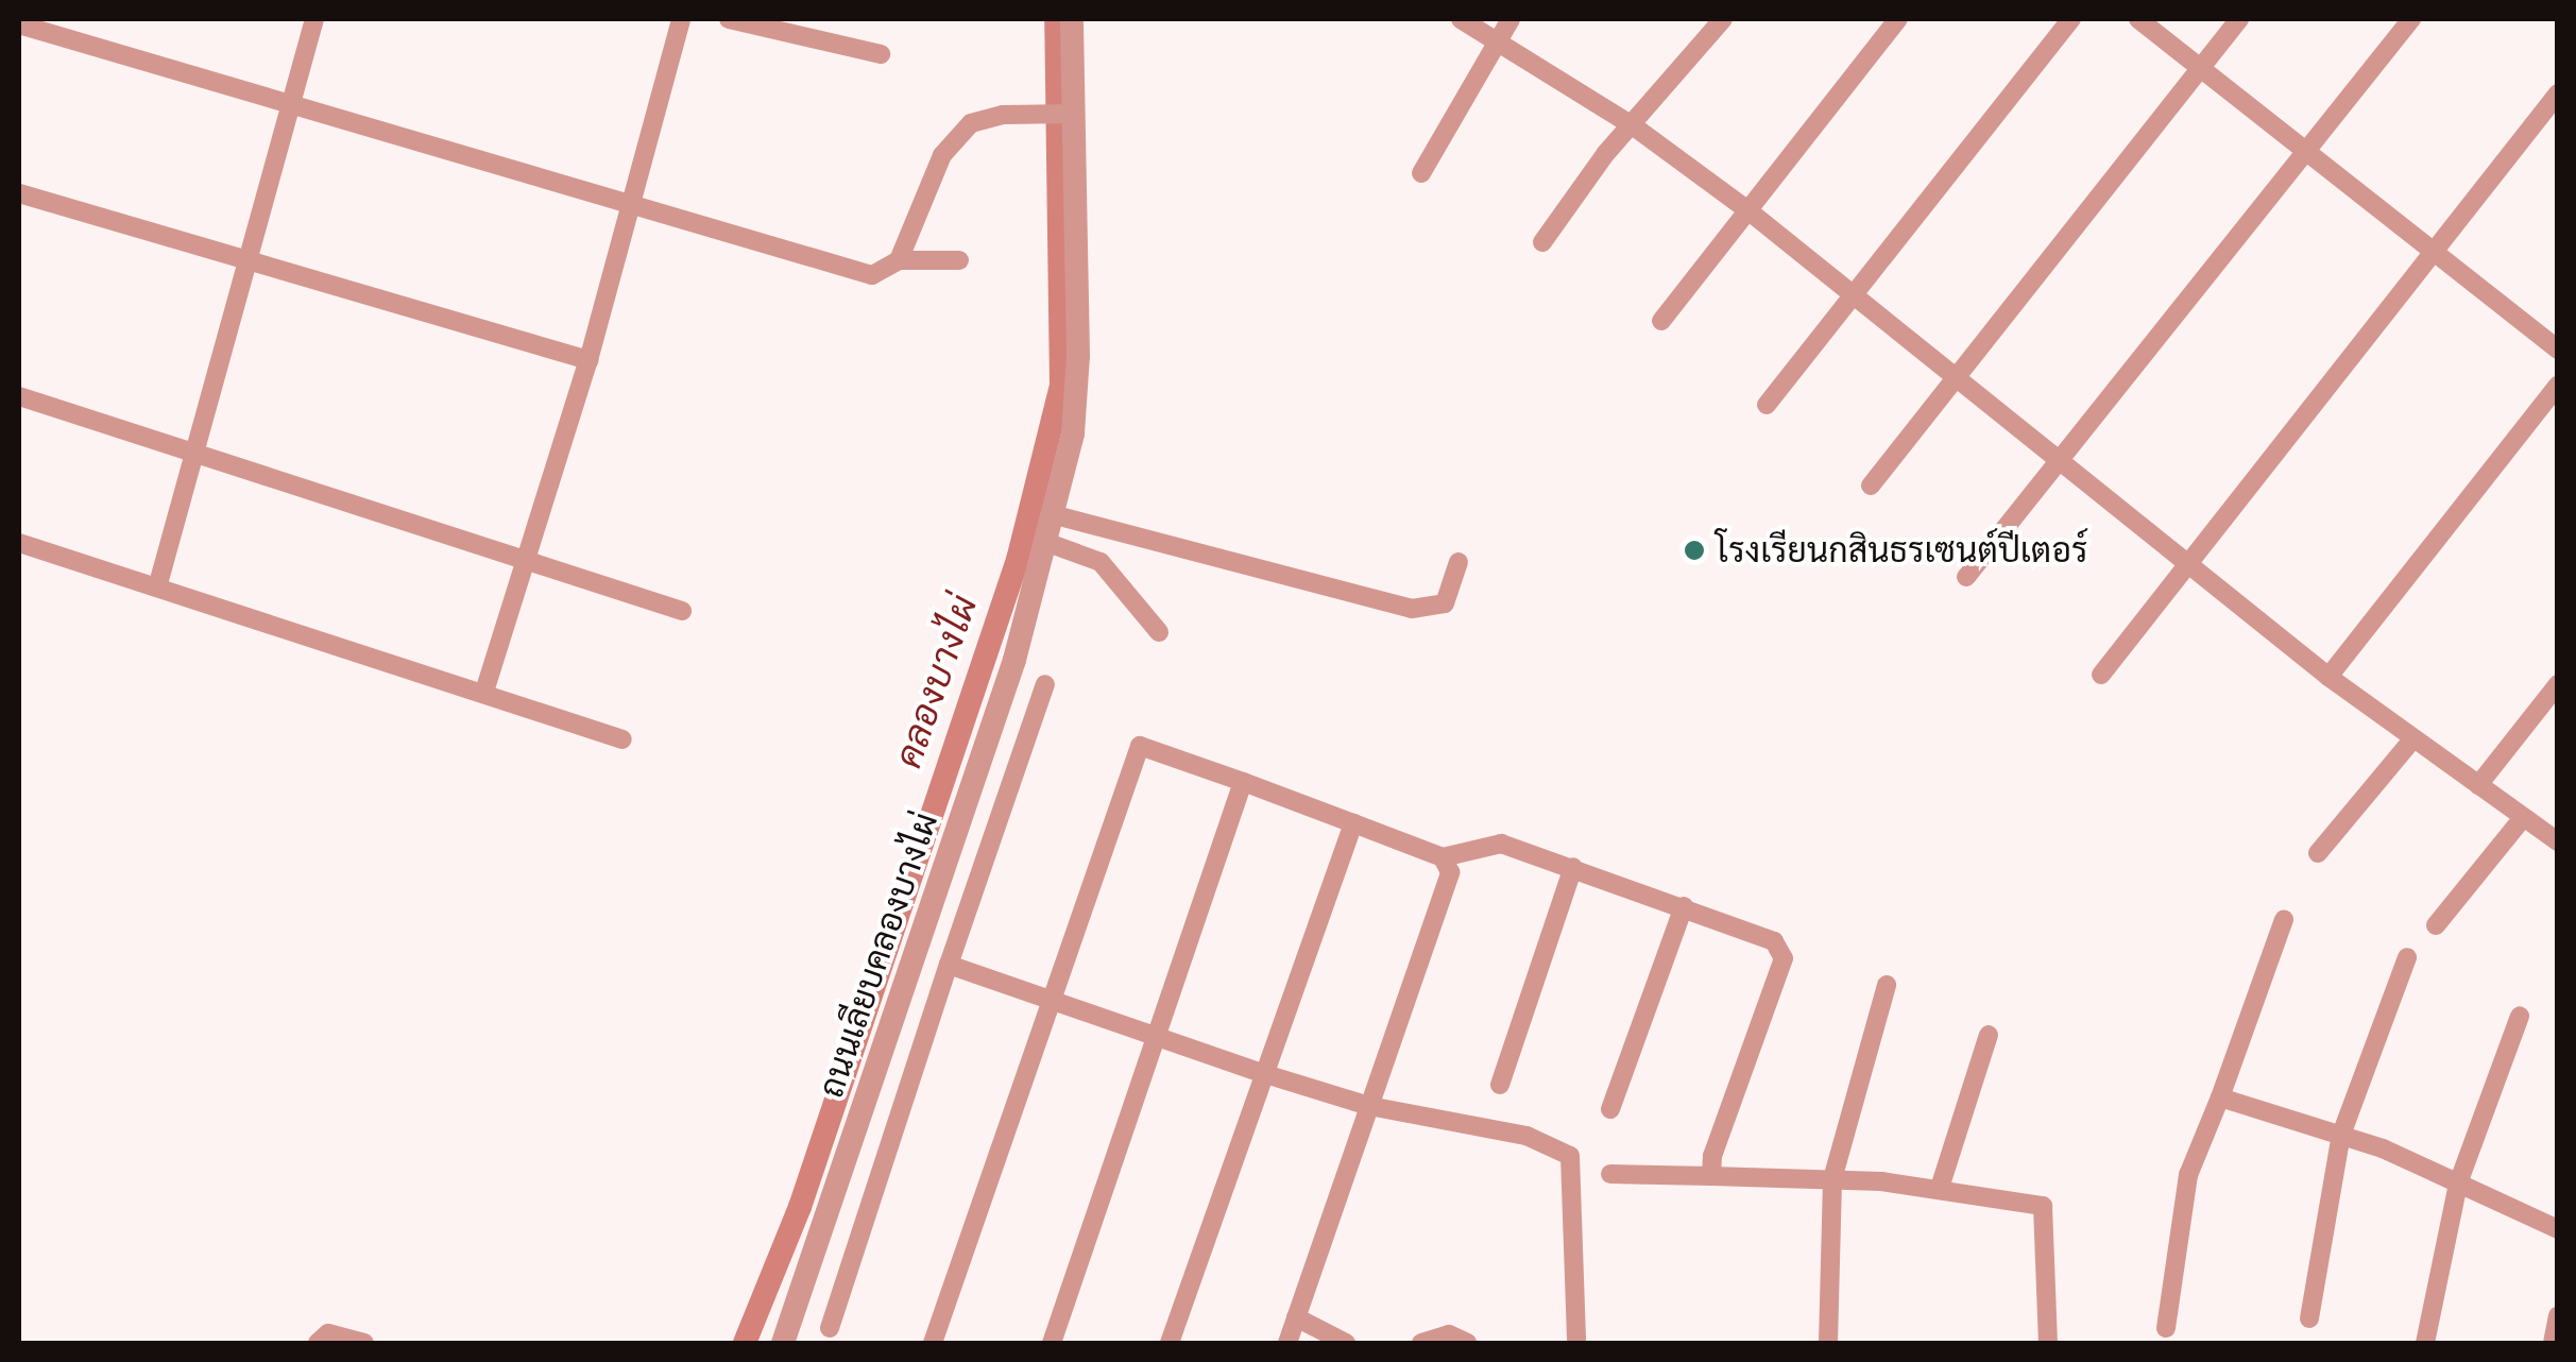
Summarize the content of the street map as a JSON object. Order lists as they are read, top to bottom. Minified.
{"streets":{"street":["ถนนเลียบคลองบางไผ่"]},"water":["คลองบางไผ่"],"places":["โรงเรียนกสินธรเซนต์ปีเตอร์"]}
